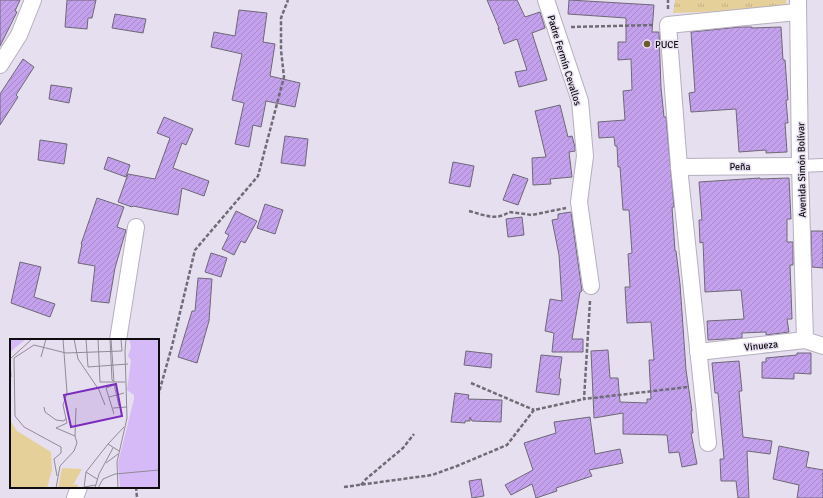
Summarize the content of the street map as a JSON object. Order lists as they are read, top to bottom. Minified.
{"streets":{"street":["Padre Fermín Cevallos","Peña","Avenida Simón Bolívar","Vinueza"]},"crossings":[["Peña","Avenida Simón Bolívar"],["Avenida Simón Bolívar","Vinueza"]],"places":["PUCE"]}
